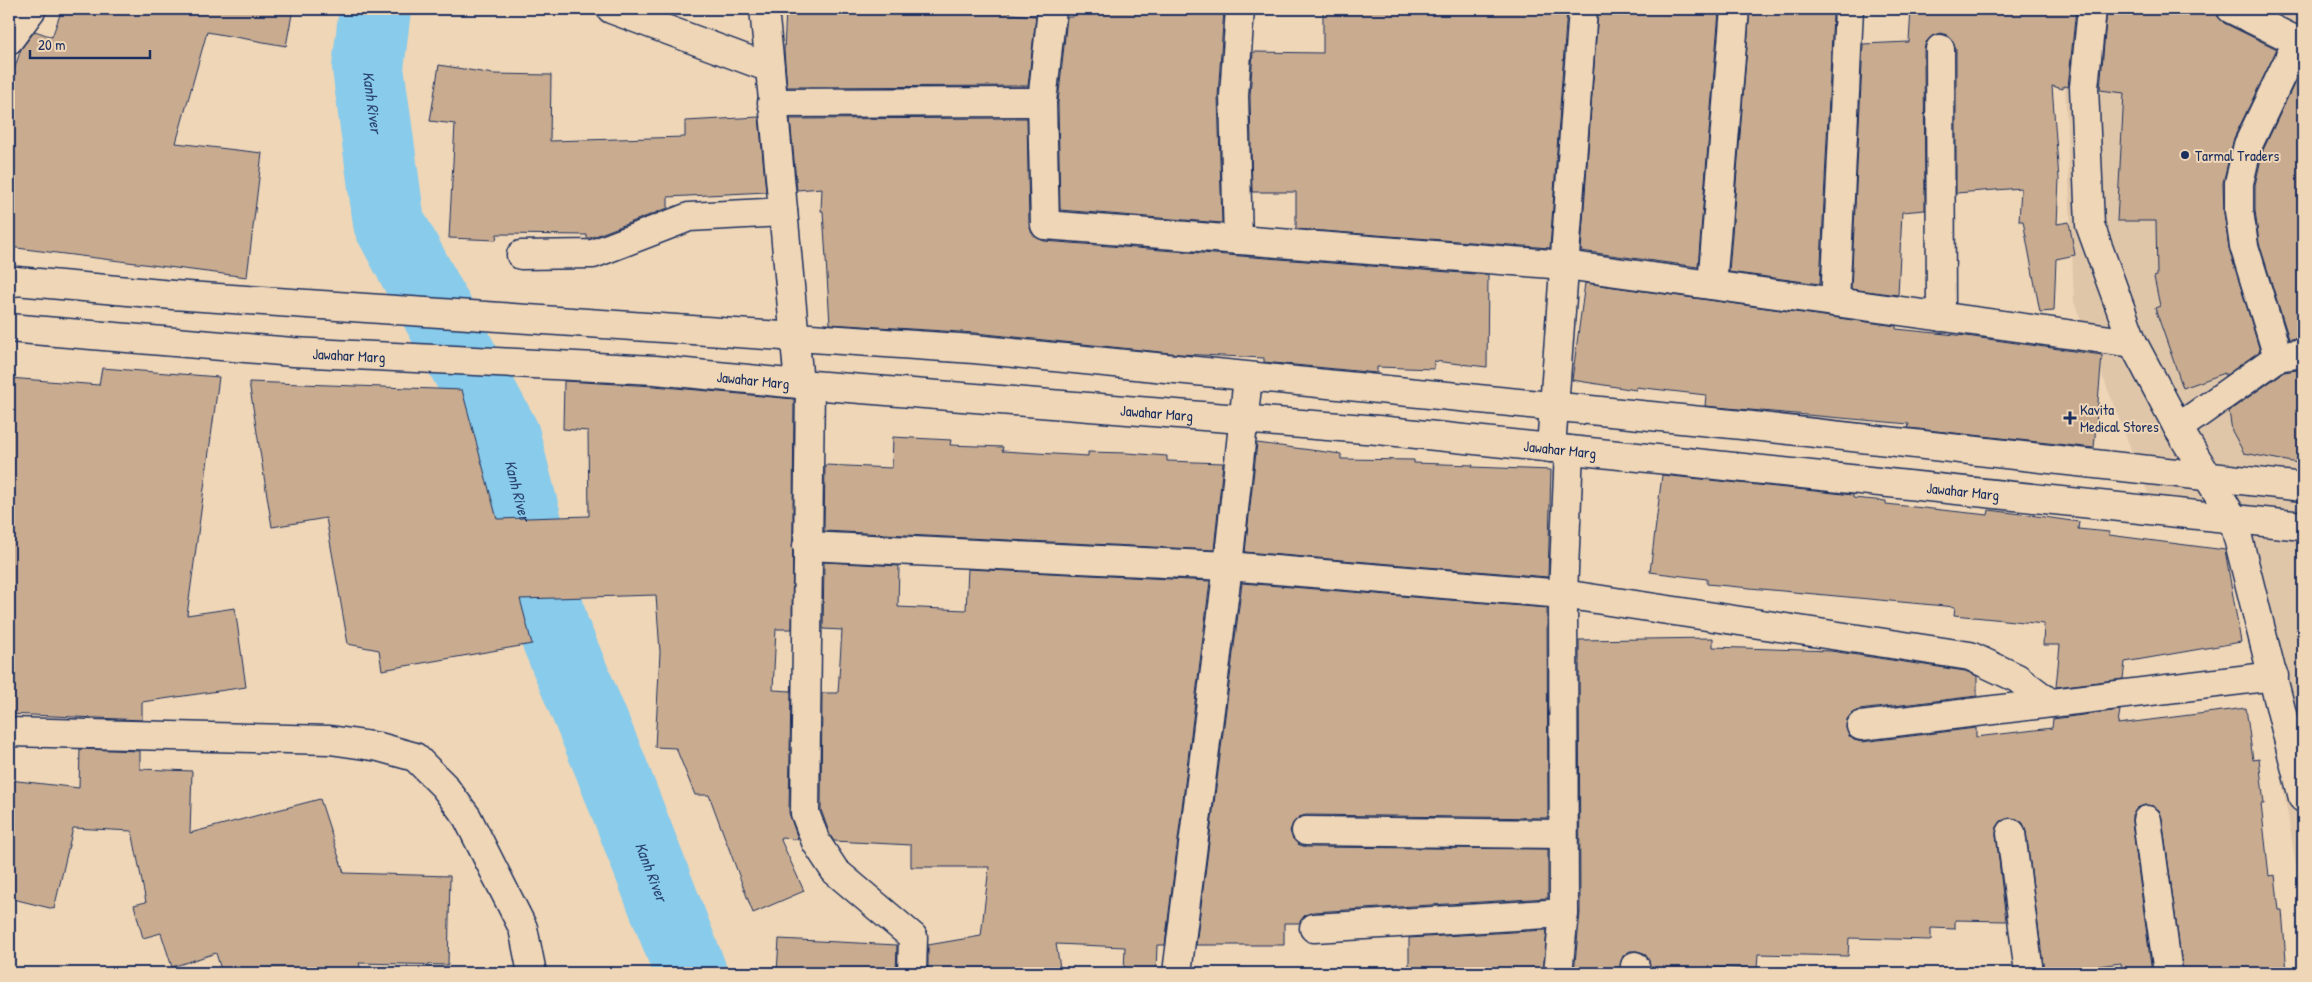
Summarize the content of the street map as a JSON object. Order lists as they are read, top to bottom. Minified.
{"streets":{"street":["Jawahar Marg"]},"water":["Kanh River"],"places":{"other":["Tarmal Traders"],"health":["Kavita Medical Stores"]},"scale_bar":"20 m"}
